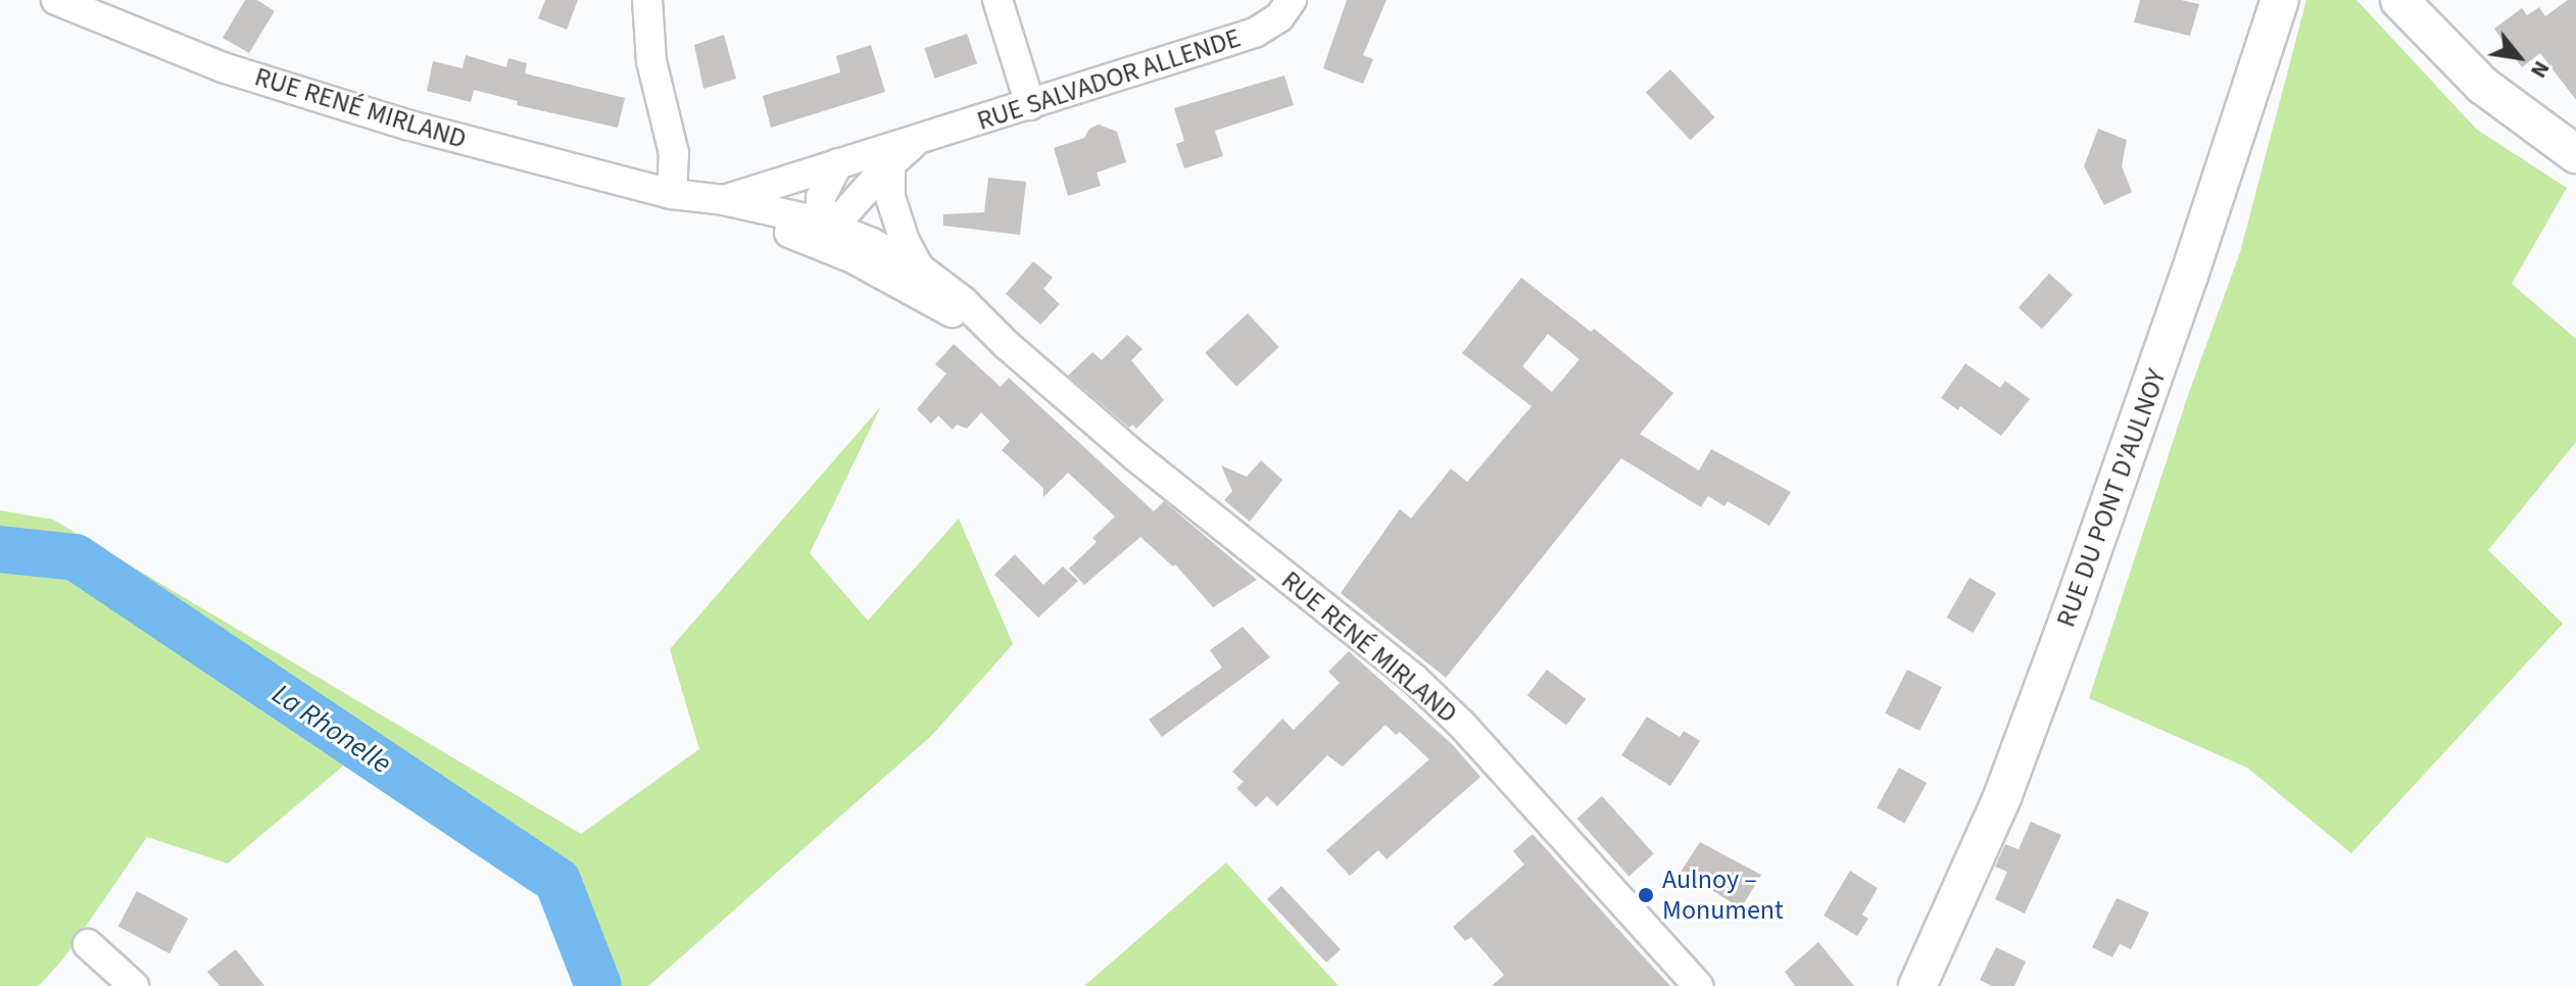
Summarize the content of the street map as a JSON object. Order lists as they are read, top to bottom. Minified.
{"streets":{"street":["RUE SALVADOR ALLENDE","RUE RENÉ MIRLAND","RUE DU PONT D'AULNOY"]},"crossings":[["RUE SALVADOR ALLENDE","RUE RENÉ MIRLAND"]],"water":["La Rhonelle"],"places":["Aulnoy – Monument"],"north":"bottom right"}
